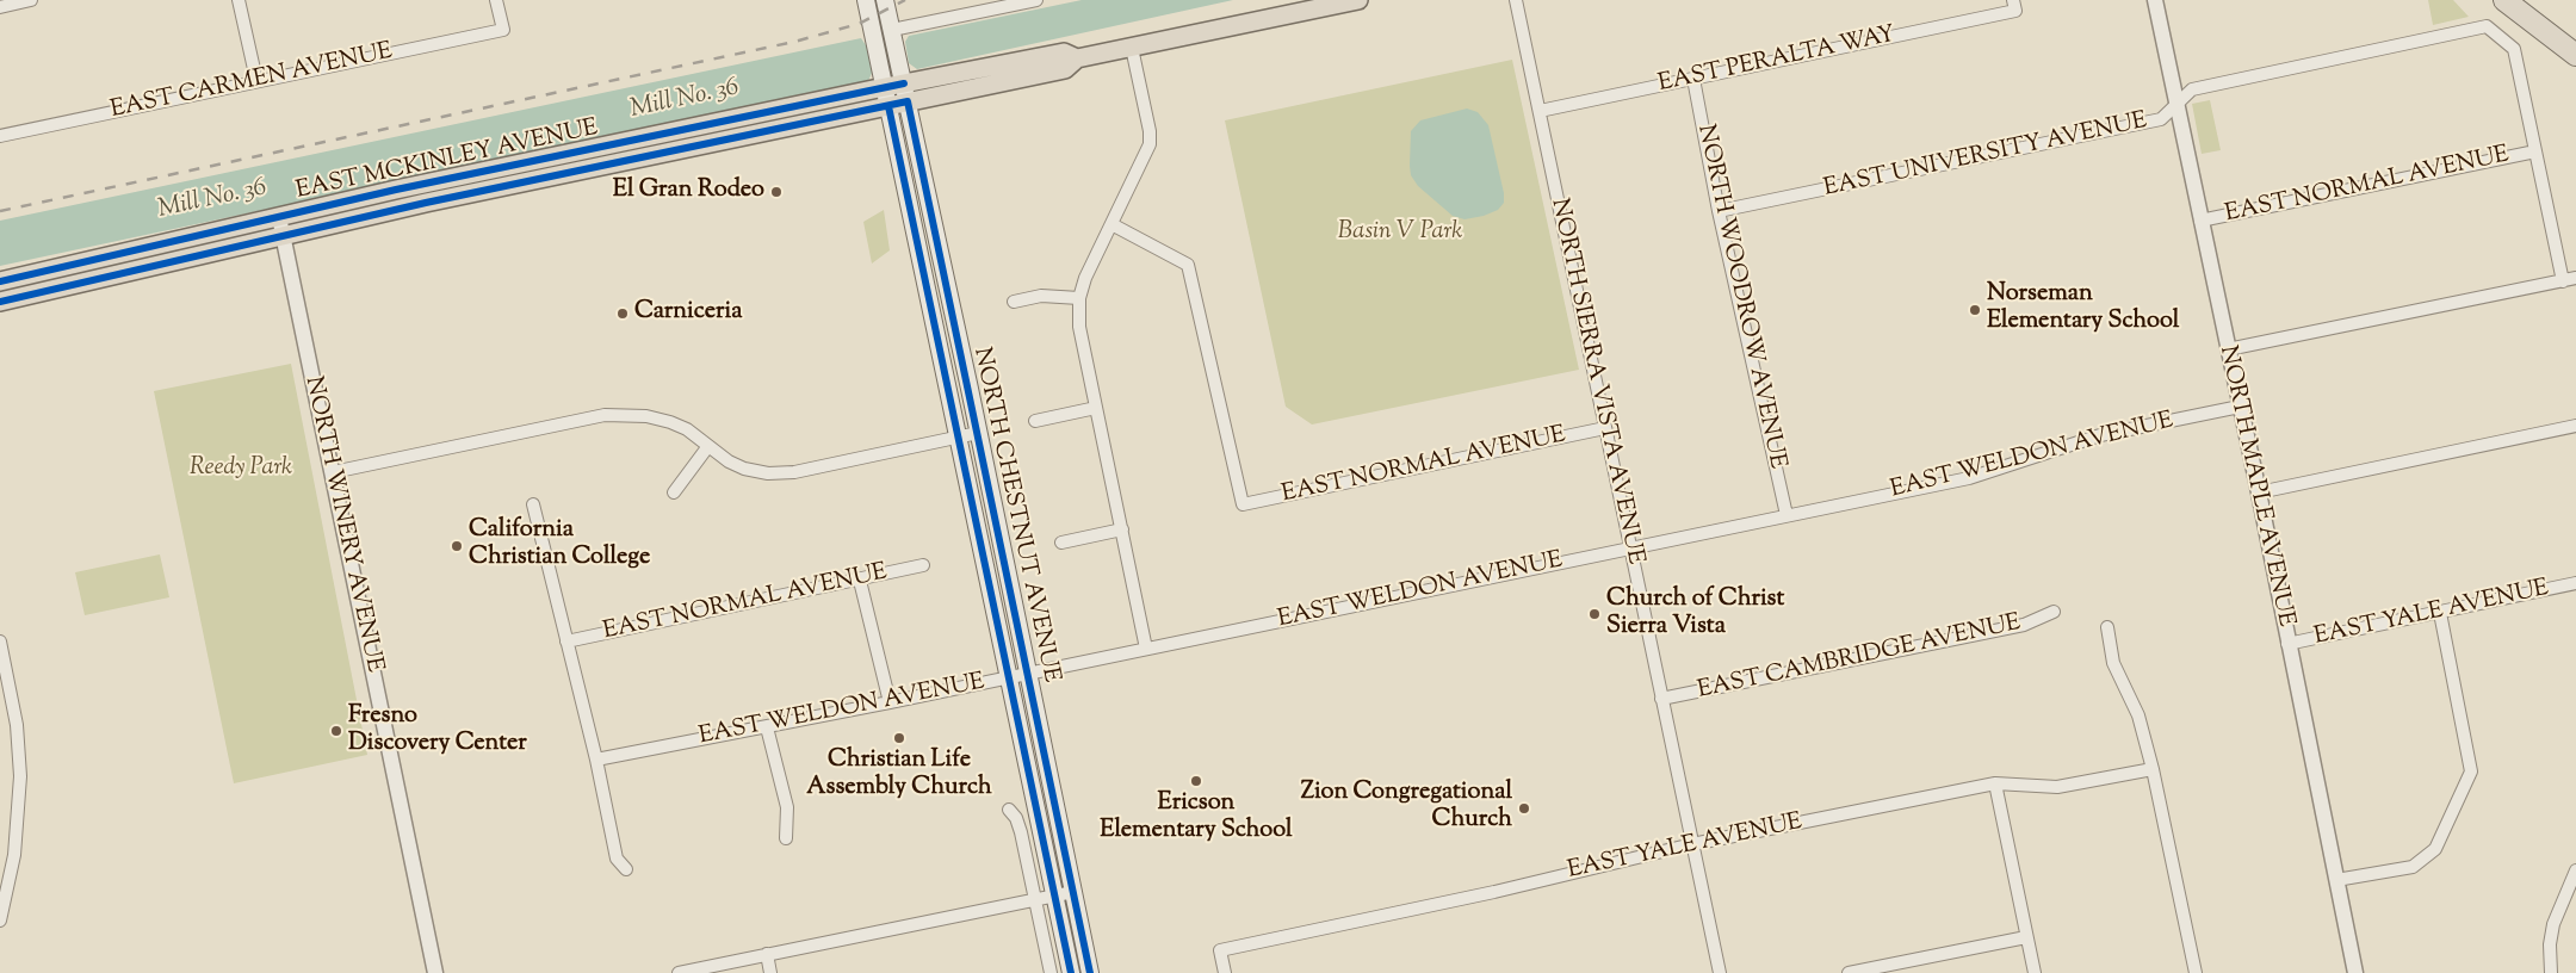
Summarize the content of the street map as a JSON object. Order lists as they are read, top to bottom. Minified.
{"streets":{"main road":["EAST MCKINLEY AVENUE","NORTH CHESTNUT AVENUE"],"street":["EAST PERALTA WAY","EAST CARMEN AVENUE","EAST UNIVERSITY AVENUE","EAST NORMAL AVENUE","NORTH WOODROW AVENUE","NORTH SIERRA VISTA AVENUE","EAST WELDON AVENUE","NORTH MAPLE AVENUE","NORTH WINERY AVENUE","EAST YALE AVENUE","EAST CAMBRIDGE AVENUE"]},"crossings":[["EAST PERALTA WAY","NORTH WOODROW AVENUE"],["EAST PERALTA WAY","NORTH SIERRA VISTA AVENUE"],["EAST UNIVERSITY AVENUE","EAST NORMAL AVENUE"],["EAST UNIVERSITY AVENUE","NORTH WOODROW AVENUE"],["EAST UNIVERSITY AVENUE","NORTH MAPLE AVENUE"],["EAST MCKINLEY AVENUE","NORTH CHESTNUT AVENUE"],["EAST MCKINLEY AVENUE","NORTH WINERY AVENUE"],["EAST NORMAL AVENUE","NORTH SIERRA VISTA AVENUE"],["EAST NORMAL AVENUE","NORTH MAPLE AVENUE"],["NORTH WOODROW AVENUE","EAST WELDON AVENUE"],["NORTH SIERRA VISTA AVENUE","EAST WELDON AVENUE"],["NORTH SIERRA VISTA AVENUE","EAST YALE AVENUE"],["NORTH SIERRA VISTA AVENUE","EAST CAMBRIDGE AVENUE"],["EAST WELDON AVENUE","NORTH MAPLE AVENUE"],["EAST WELDON AVENUE","NORTH CHESTNUT AVENUE"],["NORTH MAPLE AVENUE","EAST YALE AVENUE"]],"water":["Mill No. 36"],"parks":["Basin V Park","Reedy Park"],"places":["El Gran Rodeo","Norseman Elementary School","Carniceria","California Christian College","Church of Christ Sierra Vista","Fresno Discovery Center","Christian Life Assembly Church","Ericson Elementary School","Zion Congregational Church"]}
